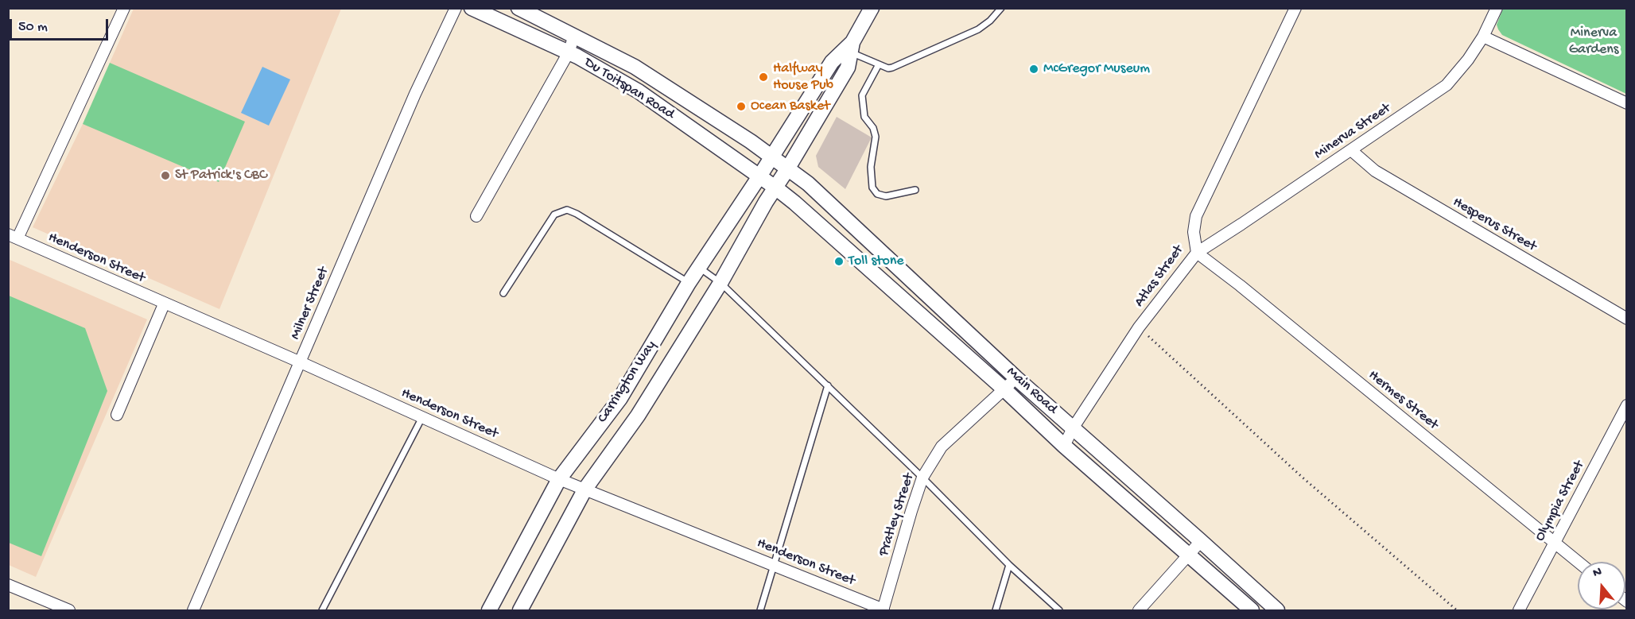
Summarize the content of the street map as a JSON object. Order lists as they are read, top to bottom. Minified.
{"streets":{"street":["Du Toitspan Road","Minerva Street","Hesperus Street","Henderson Street","Atlas Street","Milner Street","Carrington Way","Main Road","Hermes Street","Olympia Street","Pratley Street"]},"crossings":[["Du Toitspan Road","Carrington Way"],["Du Toitspan Road","Main Road"],["Minerva Street","Hesperus Street"],["Minerva Street","Atlas Street"],["Minerva Street","Hermes Street"],["Henderson Street","Milner Street"],["Henderson Street","Carrington Way"],["Henderson Street","Pratley Street"],["Atlas Street","Main Road"],["Atlas Street","Hermes Street"],["Carrington Way","Main Road"],["Main Road","Pratley Street"],["Hermes Street","Olympia Street"]],"parks":["Minerva Gardens"],"places":["McGregor Museum","Halfway House Pub","Ocean Basket","St Patrick's CBC","Toll stone"],"scale_bar":"50 m","north":"top"}
